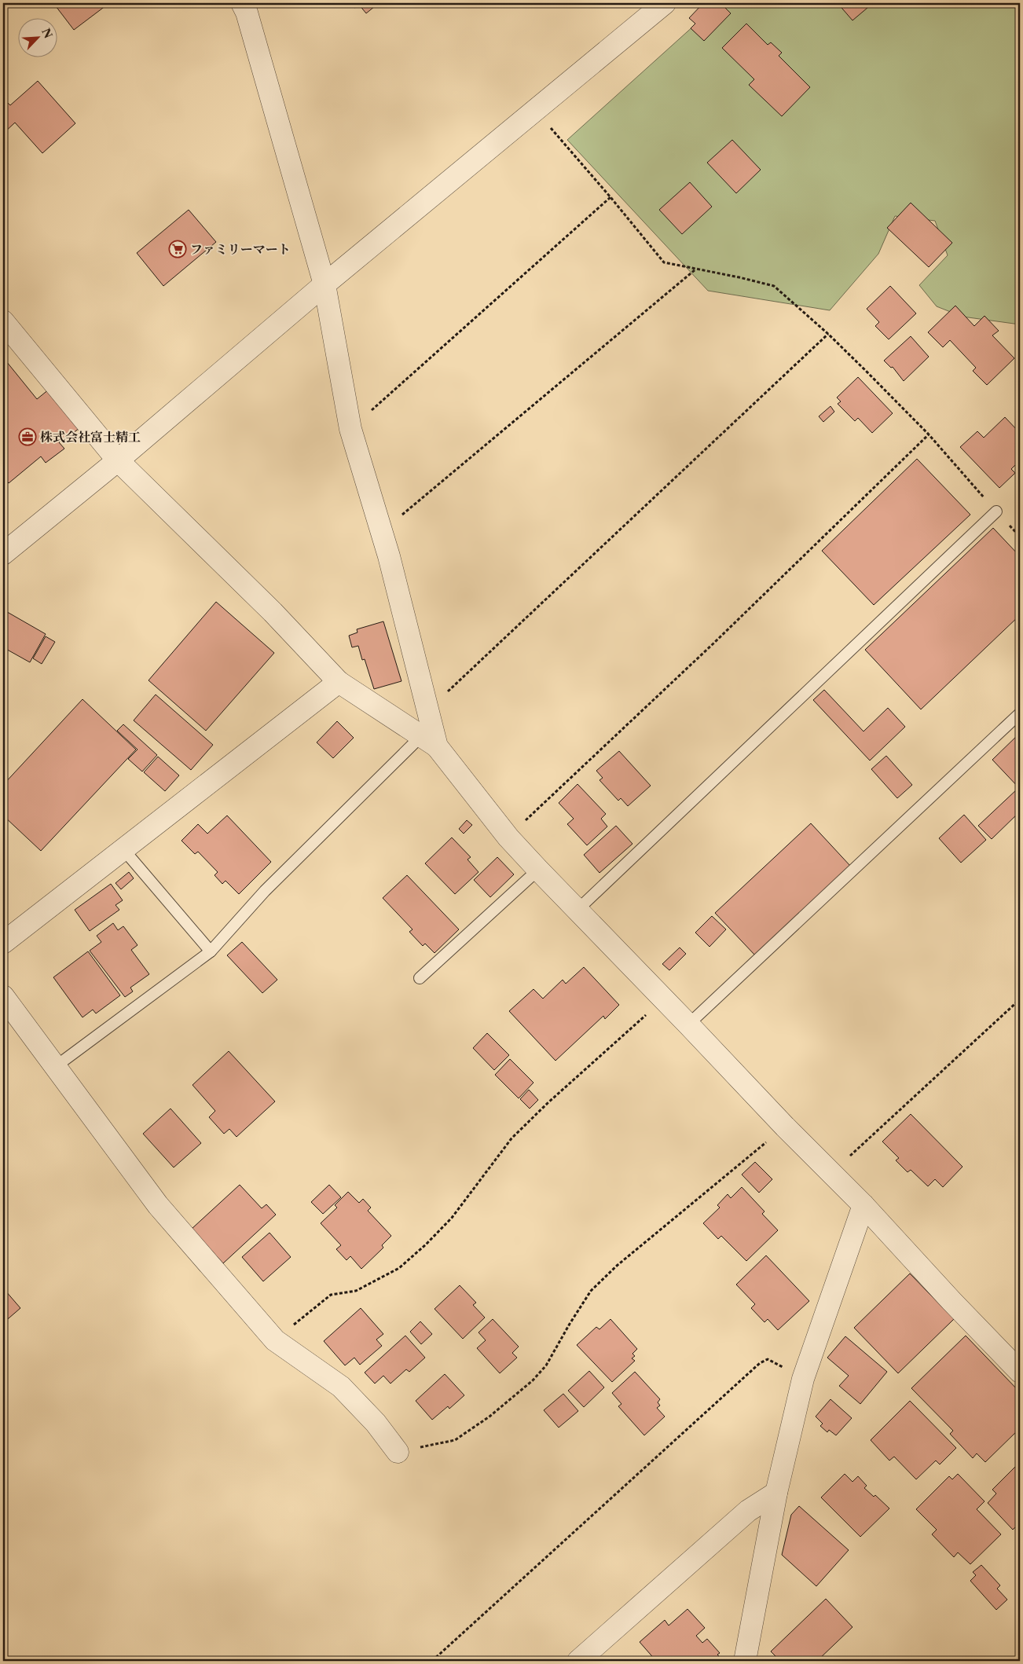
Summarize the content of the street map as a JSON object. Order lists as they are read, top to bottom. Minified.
{"places":{"supermarket":["ファミリーマート"],"office":["株式会社富士精工"]},"north":"top right"}
